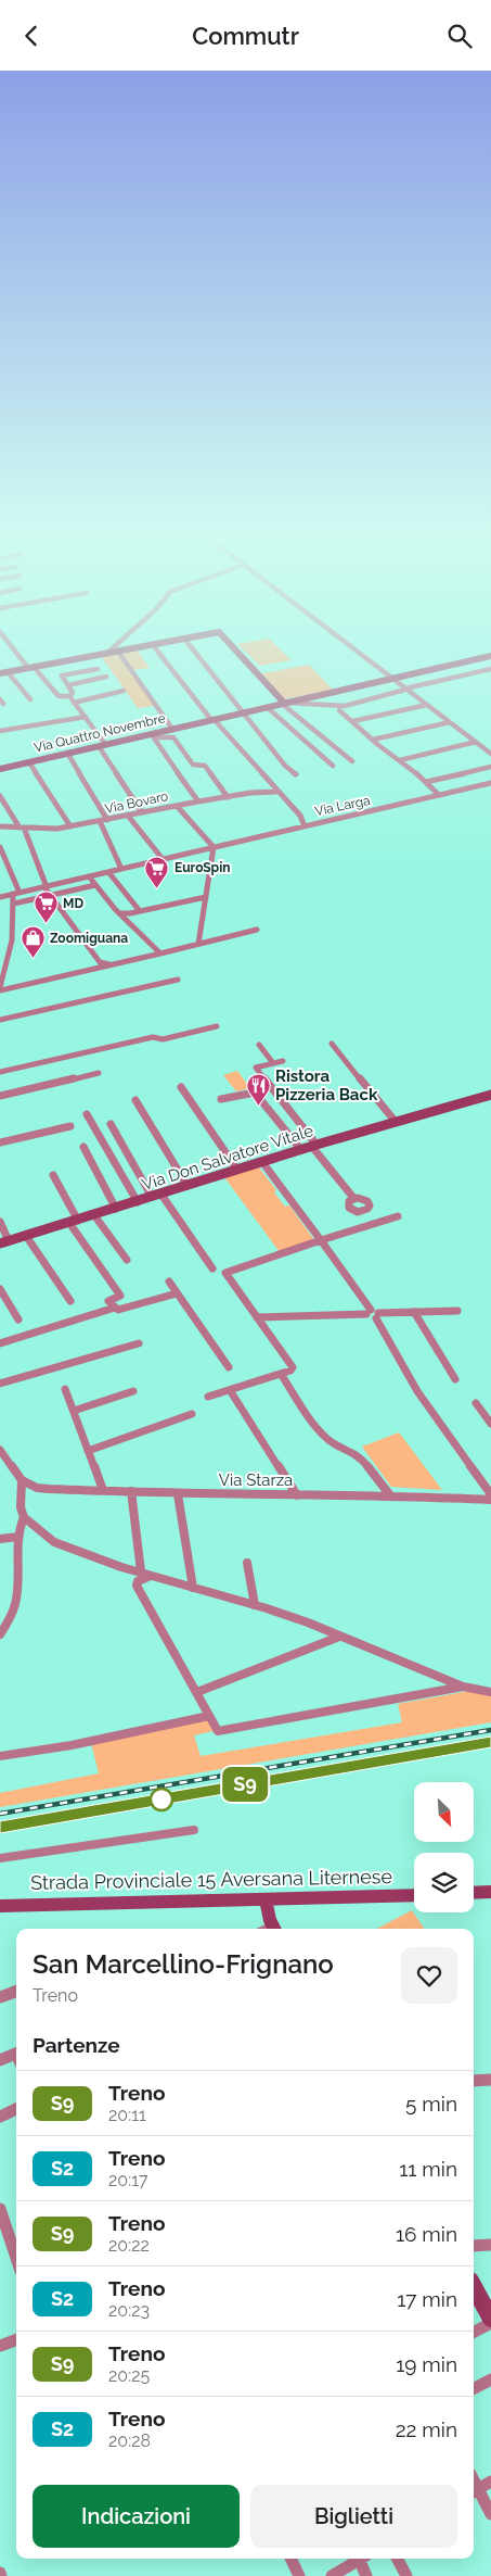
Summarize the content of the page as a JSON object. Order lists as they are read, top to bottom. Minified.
{"streets":{"street":["Via Quattro Novembre","Via Bovaro","Via Larga","Via Don Salvatore Vitale","Via Starza","Strada Provinciale 15 Aversana Liternese"]},"crossings":[["Via Quattro Novembre","Via Larga"],["Via Bovaro","Via Larga"]],"places":{"supermarket":["EuroSpin","MD"],"shop":["Zoomiguana"],"restaurant":["Ristora Pizzeria Back"]},"north":"bottom right","page":{"header":"Commutr","on_map":"S9","heading":[["San Marcellino-Frignano","Treno"],"Partenze"],"list":[{"mark":"S9","name":"Treno","note":"20:11","value":"5 min"},{"mark":"S2","name":"Treno","note":"20:17","value":"11 min"},{"mark":"S9","name":"Treno","note":"20:22","value":"16 min"},{"mark":"S2","name":"Treno","note":"20:23","value":"17 min"},{"mark":"S9","name":"Treno","note":"20:25","value":"19 min"},{"mark":"S2","name":"Treno","note":"20:28","value":"22 min"}],"buttons":["Indicazioni","Biglietti"]}}
